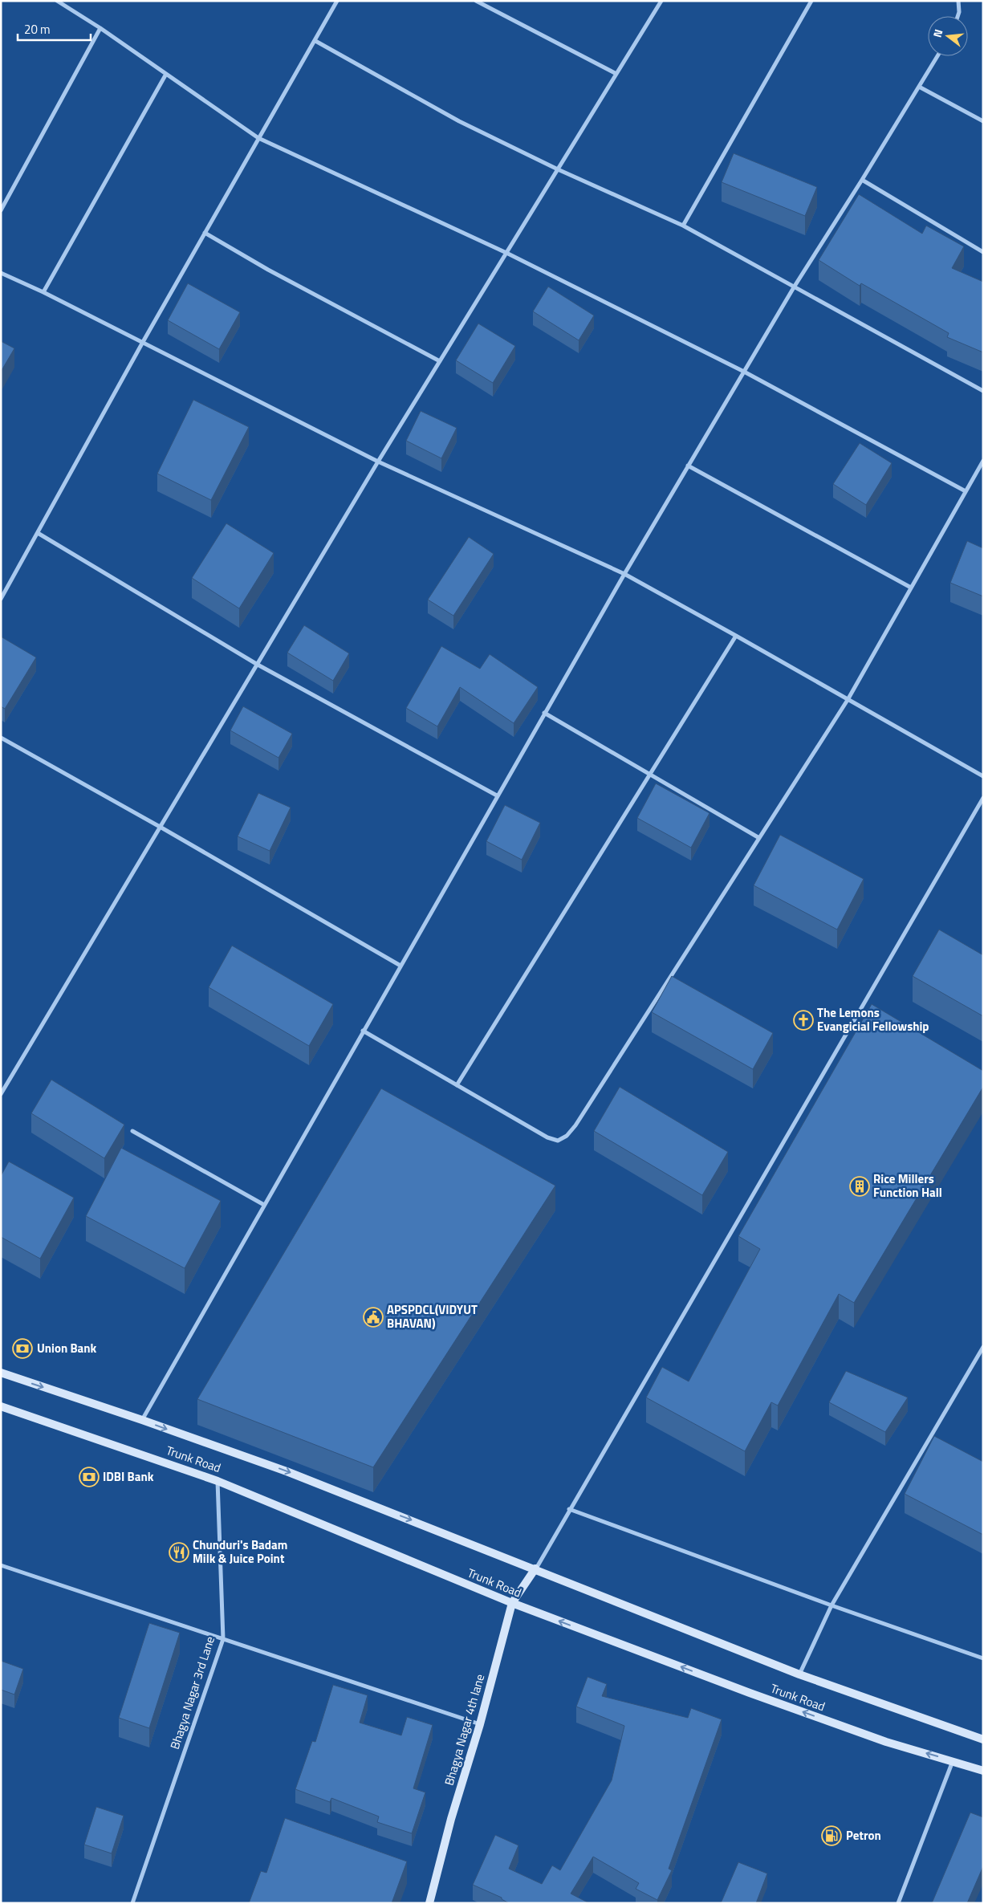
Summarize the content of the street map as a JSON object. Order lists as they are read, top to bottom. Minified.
{"streets":{"main road":["Trunk Road","Bhagya Nagar 4th lane"],"street":["Bhagya Nagar 3rd Lane"]},"crossings":[["Trunk Road","Bhagya Nagar 3rd Lane"],["Trunk Road","Bhagya Nagar 4th lane"]],"places":{"church":["The Lemons Evangicial Fellowship"],"building":["Rice Millers Function Hall"],"public building":["APSPDCL(VIDYUT BHAVAN)"],"bank":["Union Bank","IDBI Bank"],"restaurant":["Chunduri's Badam Milk & Juice Point"],"fuel station":["Petron"]},"scale_bar":"20 m","north":"left"}
